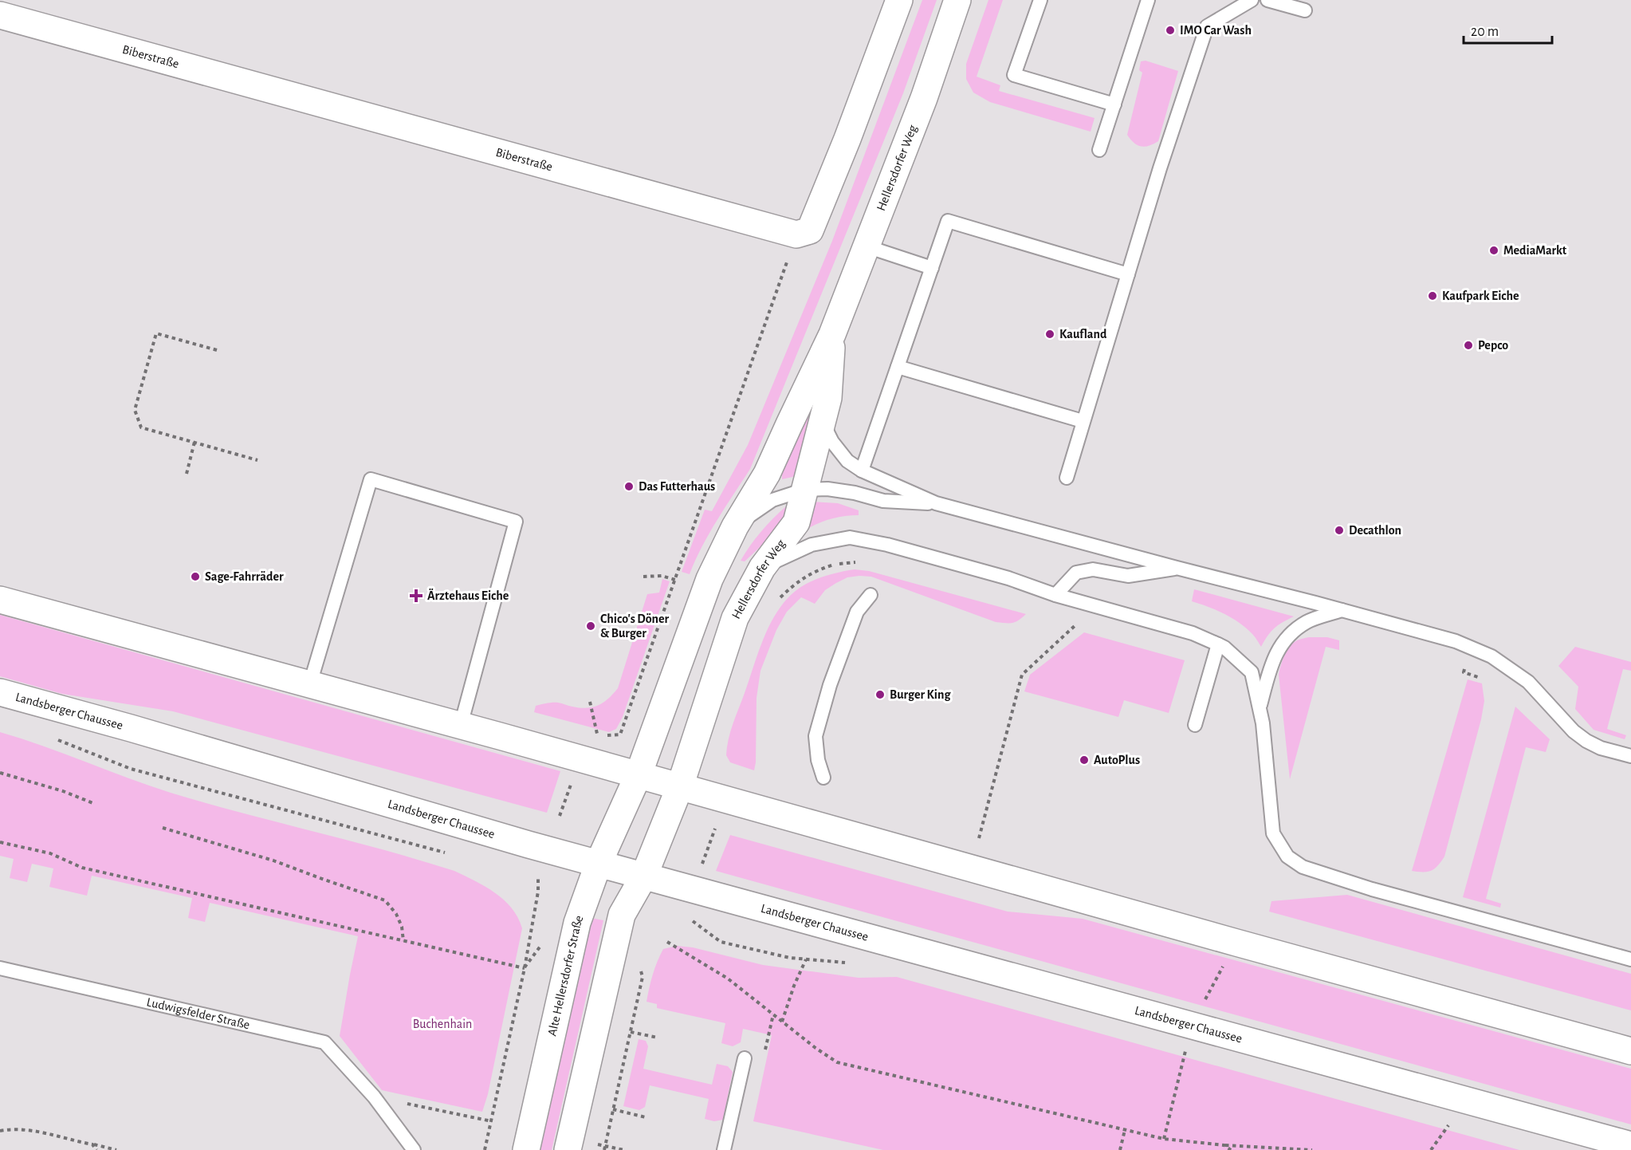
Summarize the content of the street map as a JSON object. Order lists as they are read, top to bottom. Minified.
{"streets":{"main road":["Biberstraße","Hellersdorfer Weg","Landsberger Chaussee","Alte Hellersdorfer Straße"],"lane":["Ludwigsfelder Straße"]},"crossings":[["Hellersdorfer Weg","Landsberger Chaussee"],["Hellersdorfer Weg","Alte Hellersdorfer Straße"],["Landsberger Chaussee","Alte Hellersdorfer Straße"]],"parks":["Buchenhain"],"places":{"other":["IMO Car Wash","MediaMarkt","Kaufpark Eiche","Kaufland","Pepco","Das Futterhaus","Decathlon","Sage-Fahrräder","Chico's Döner & Burger","Burger King","AutoPlus"],"health":["Ärztehaus Eiche"]},"scale_bar":"20 m"}
